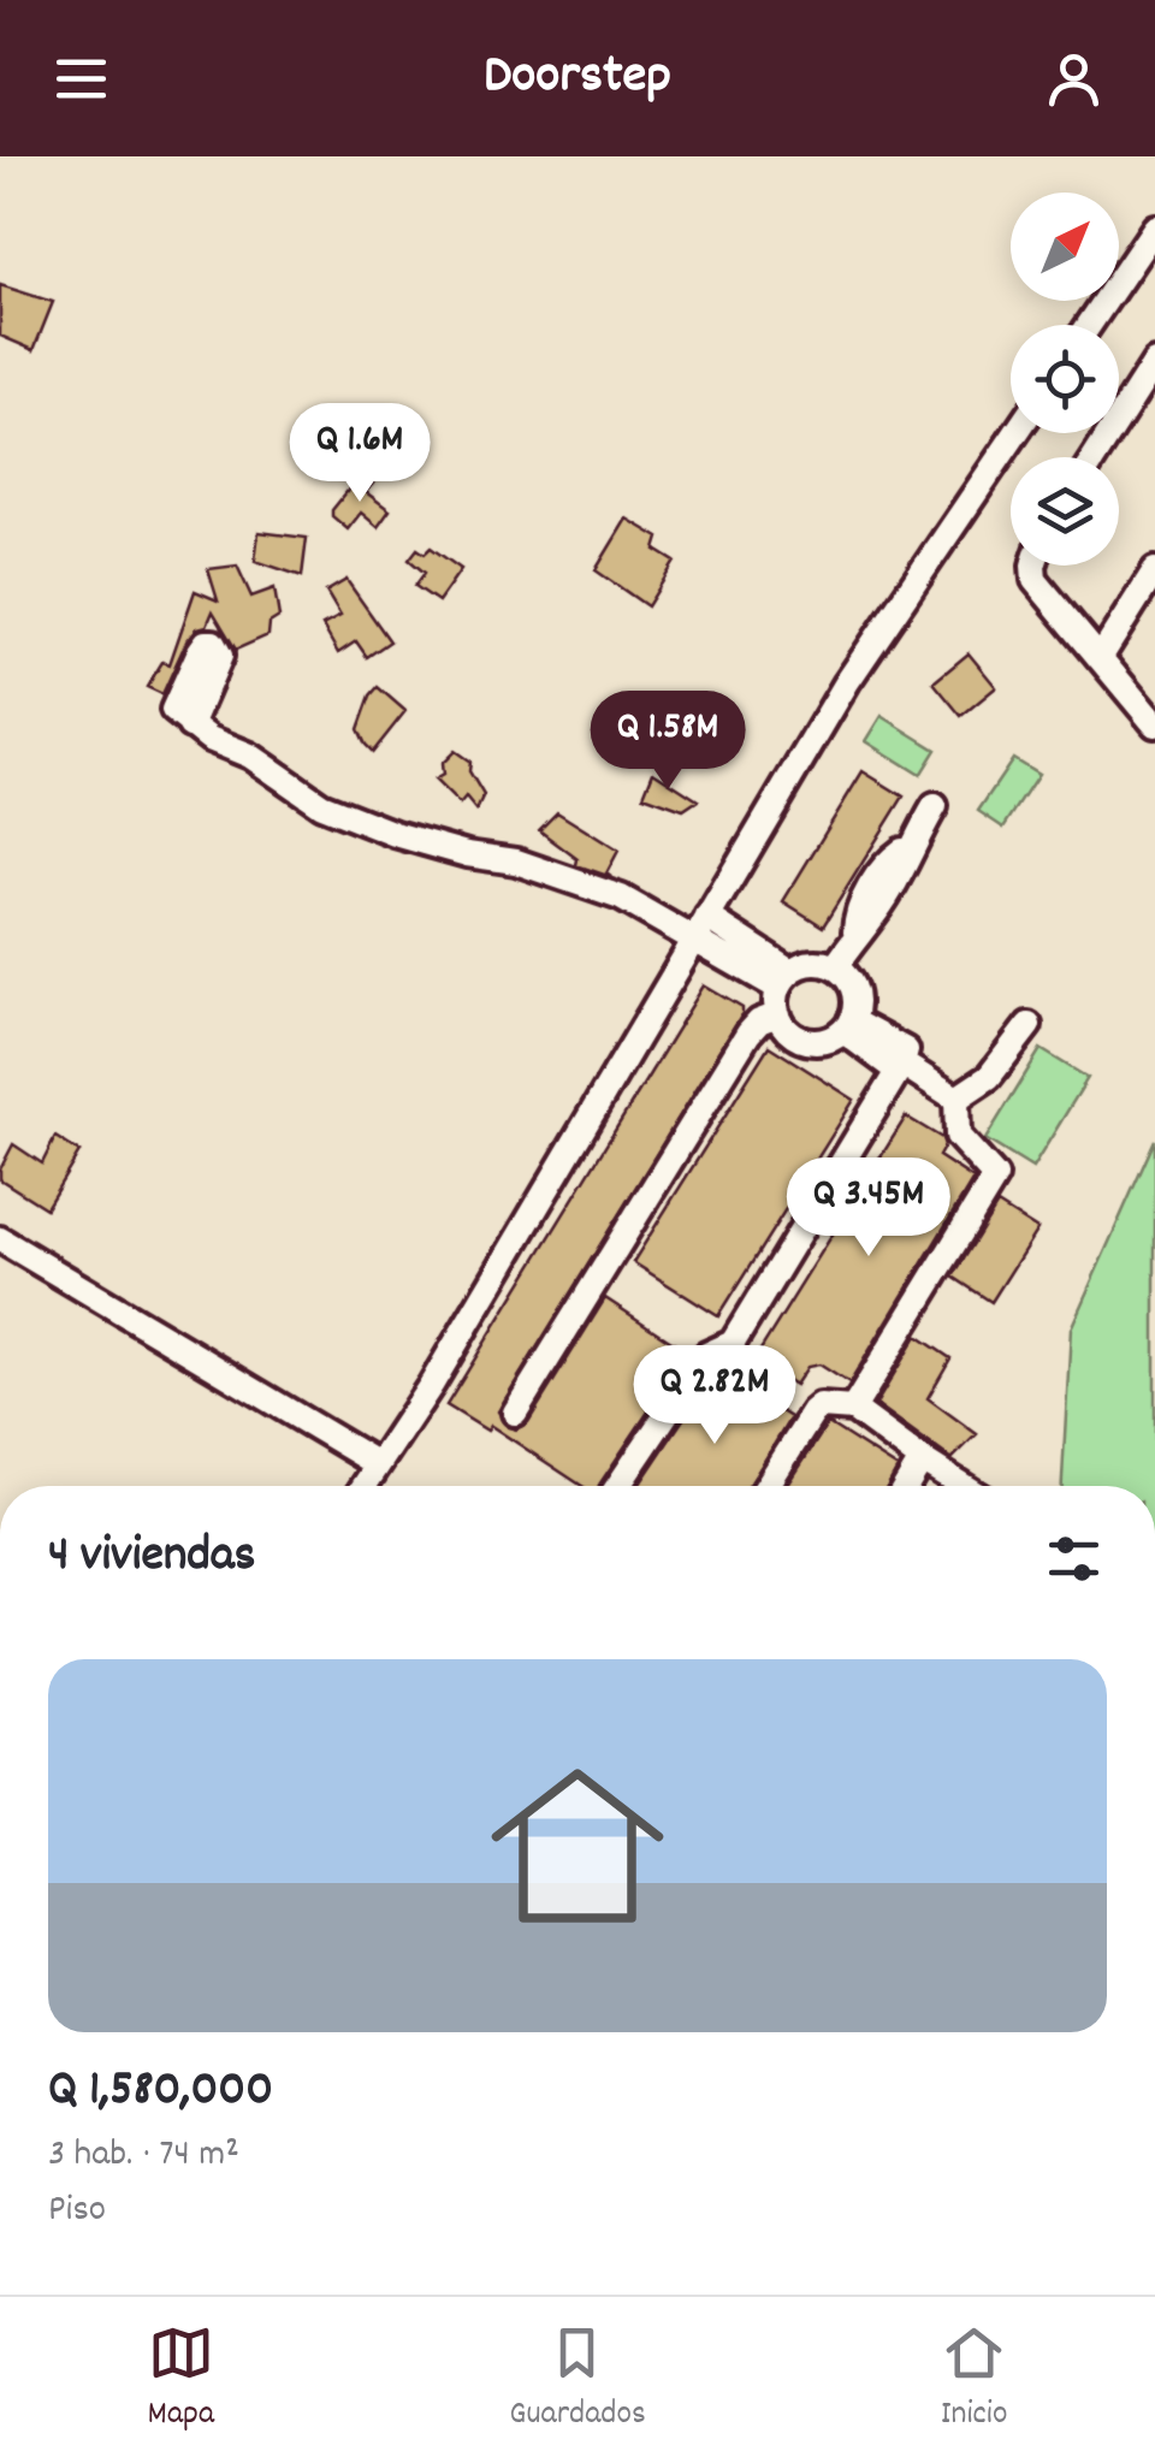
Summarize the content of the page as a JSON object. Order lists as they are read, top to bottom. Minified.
{"north":"top right","page":{"header":"Doorstep","price":["Q 1.6M","Q 1.58M","Q 3.45M","Q 2.82M"],"heading":"4 viviendas","list":[{"name":"Q 1,580,000","note":"3 hab. · 74 m² · Piso"}],"tabs":["Mapa","Guardados","Inicio"]}}
